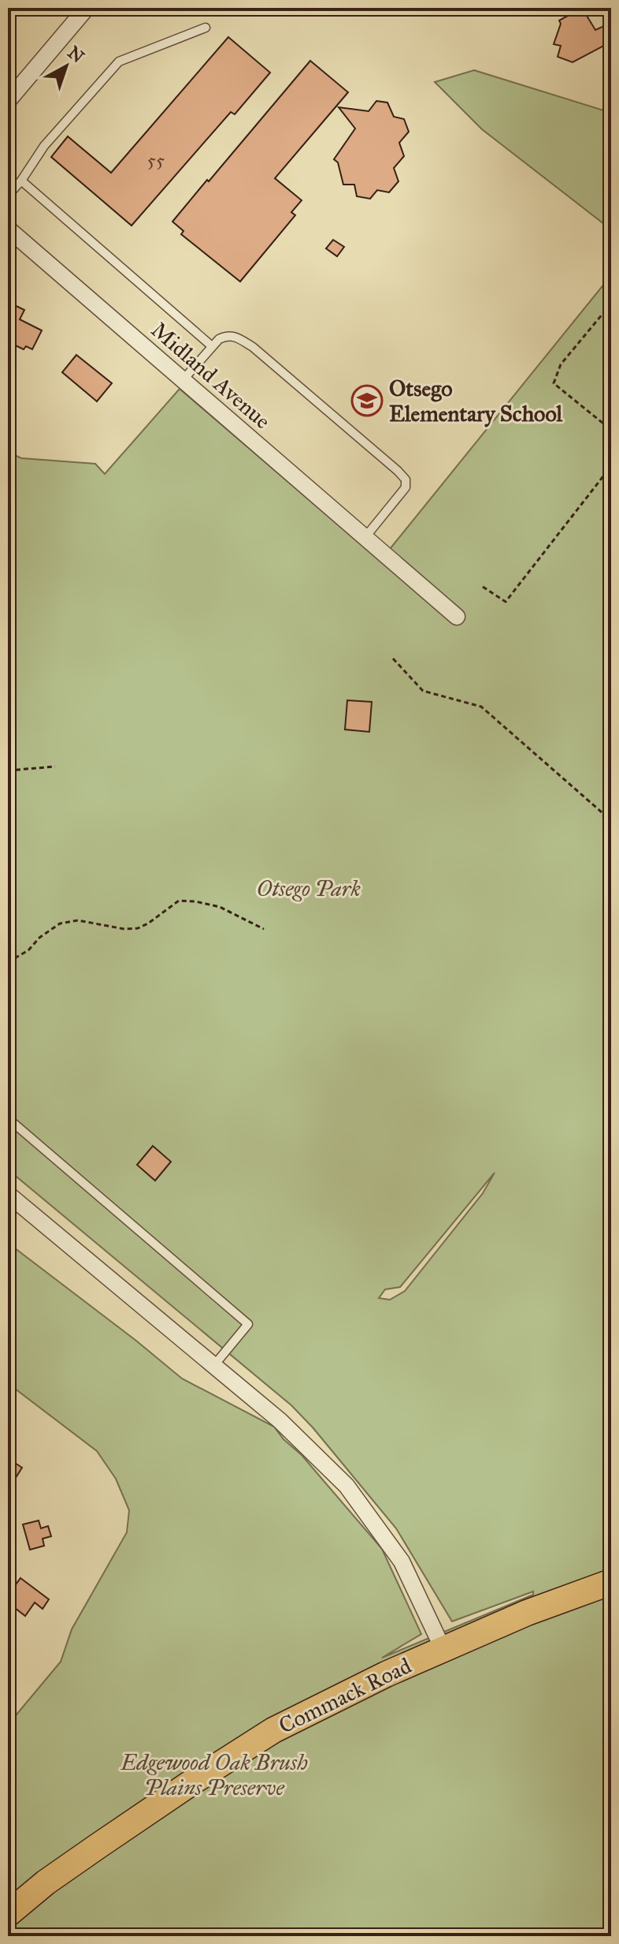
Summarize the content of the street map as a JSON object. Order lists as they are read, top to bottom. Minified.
{"streets":{"main road":["Commack Road"],"street":["Midland Avenue"]},"parks":["Otsego Park","Edgewood Oak Brush Plains Preserve"],"places":{"school or university":["Otsego Elementary School"]},"house_numbers":["55"],"north":"top right"}
